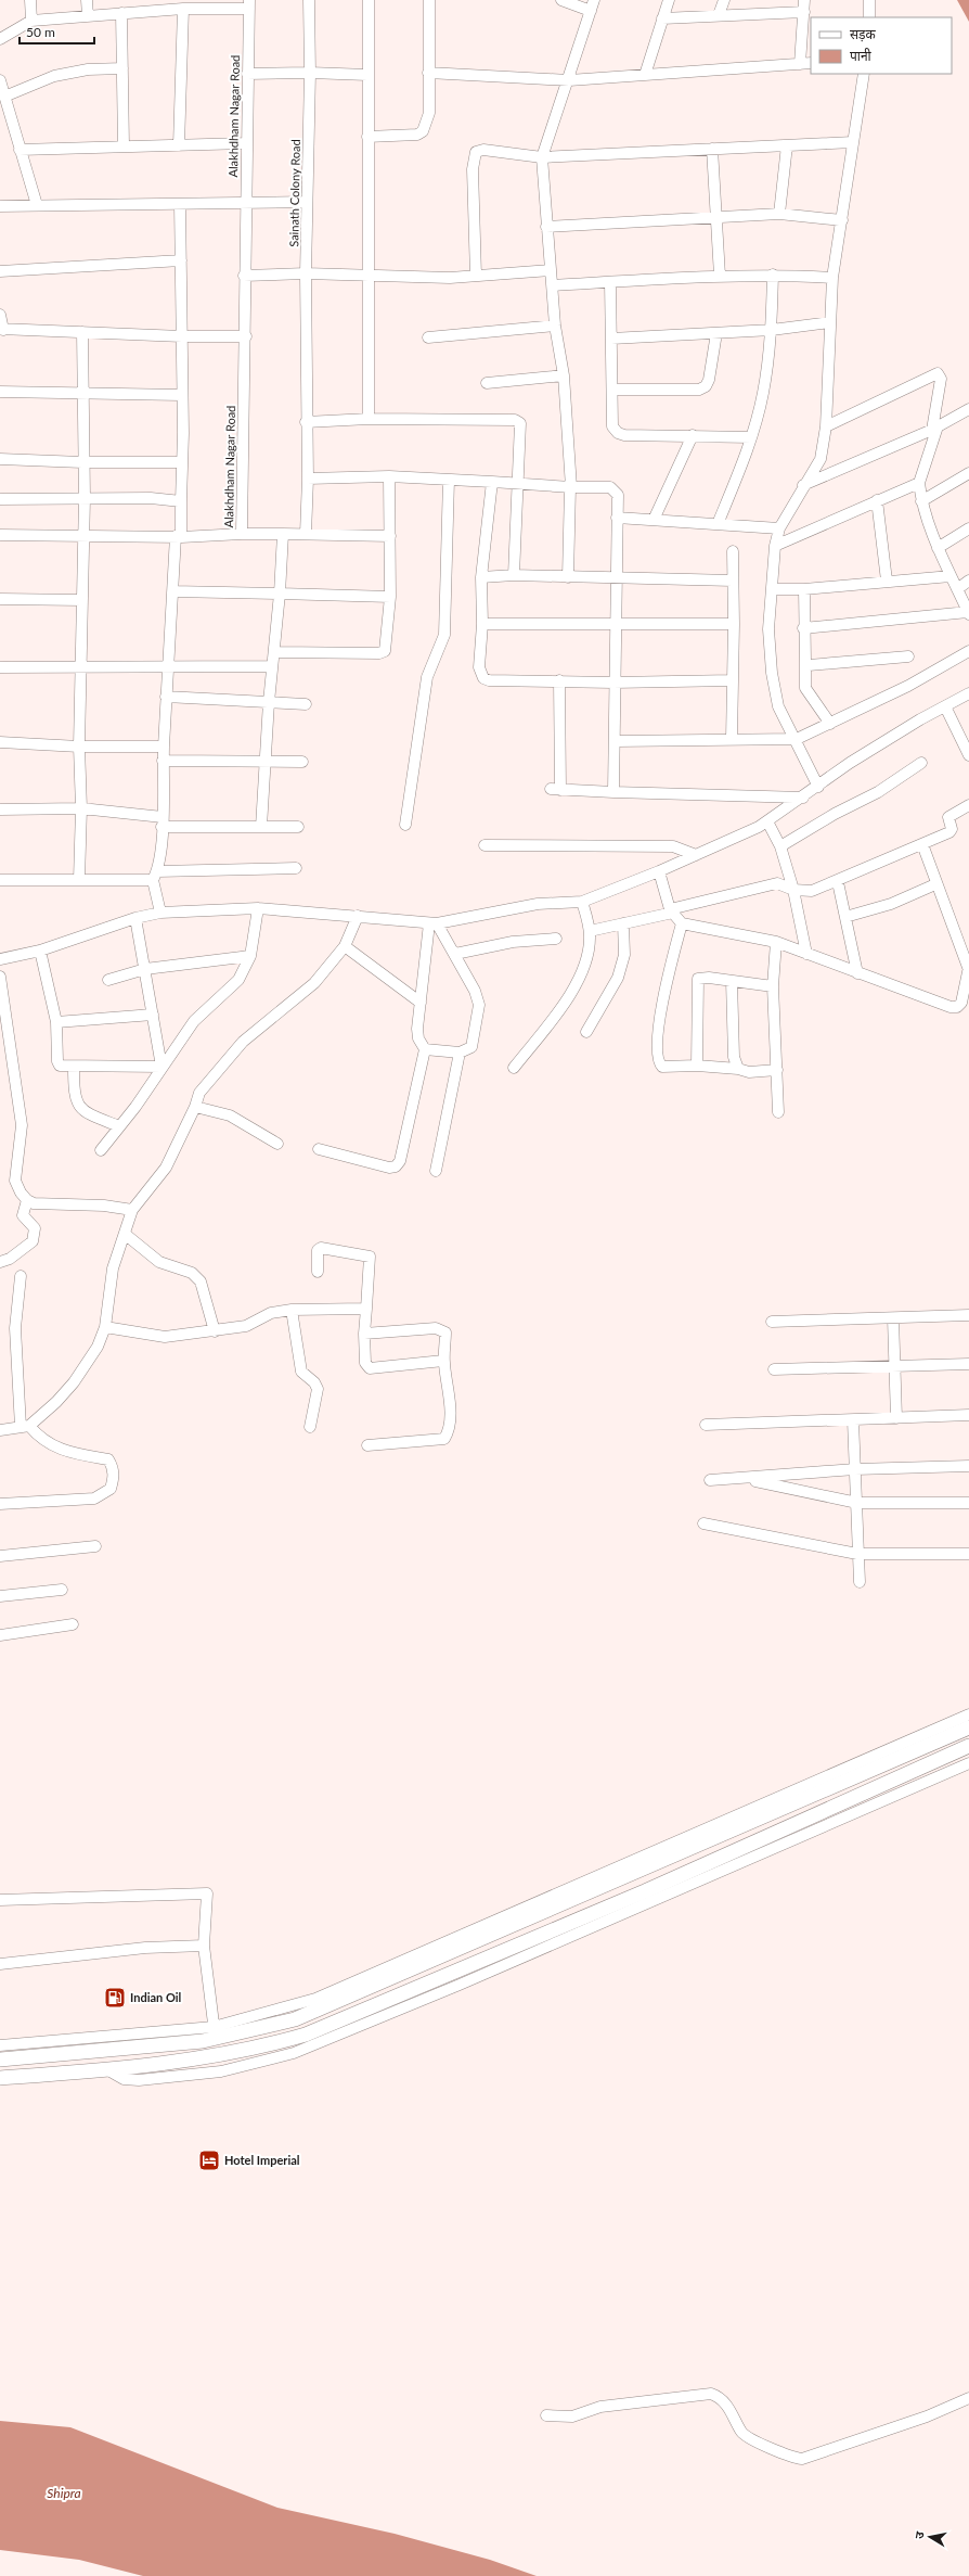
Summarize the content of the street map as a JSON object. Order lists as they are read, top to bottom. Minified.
{"streets":{"street":["Alakhdham Nagar Road","Sainath Colony Road"]},"crossings":[["Alakhdham Nagar Road","Sainath Colony Road"]],"water":["Shipra"],"places":{"fuel station":["Indian Oil"],"hotel":["Hotel Imperial"]},"legend":["सड़क","पानी"],"scale_bar":"50 m","north":"left"}
